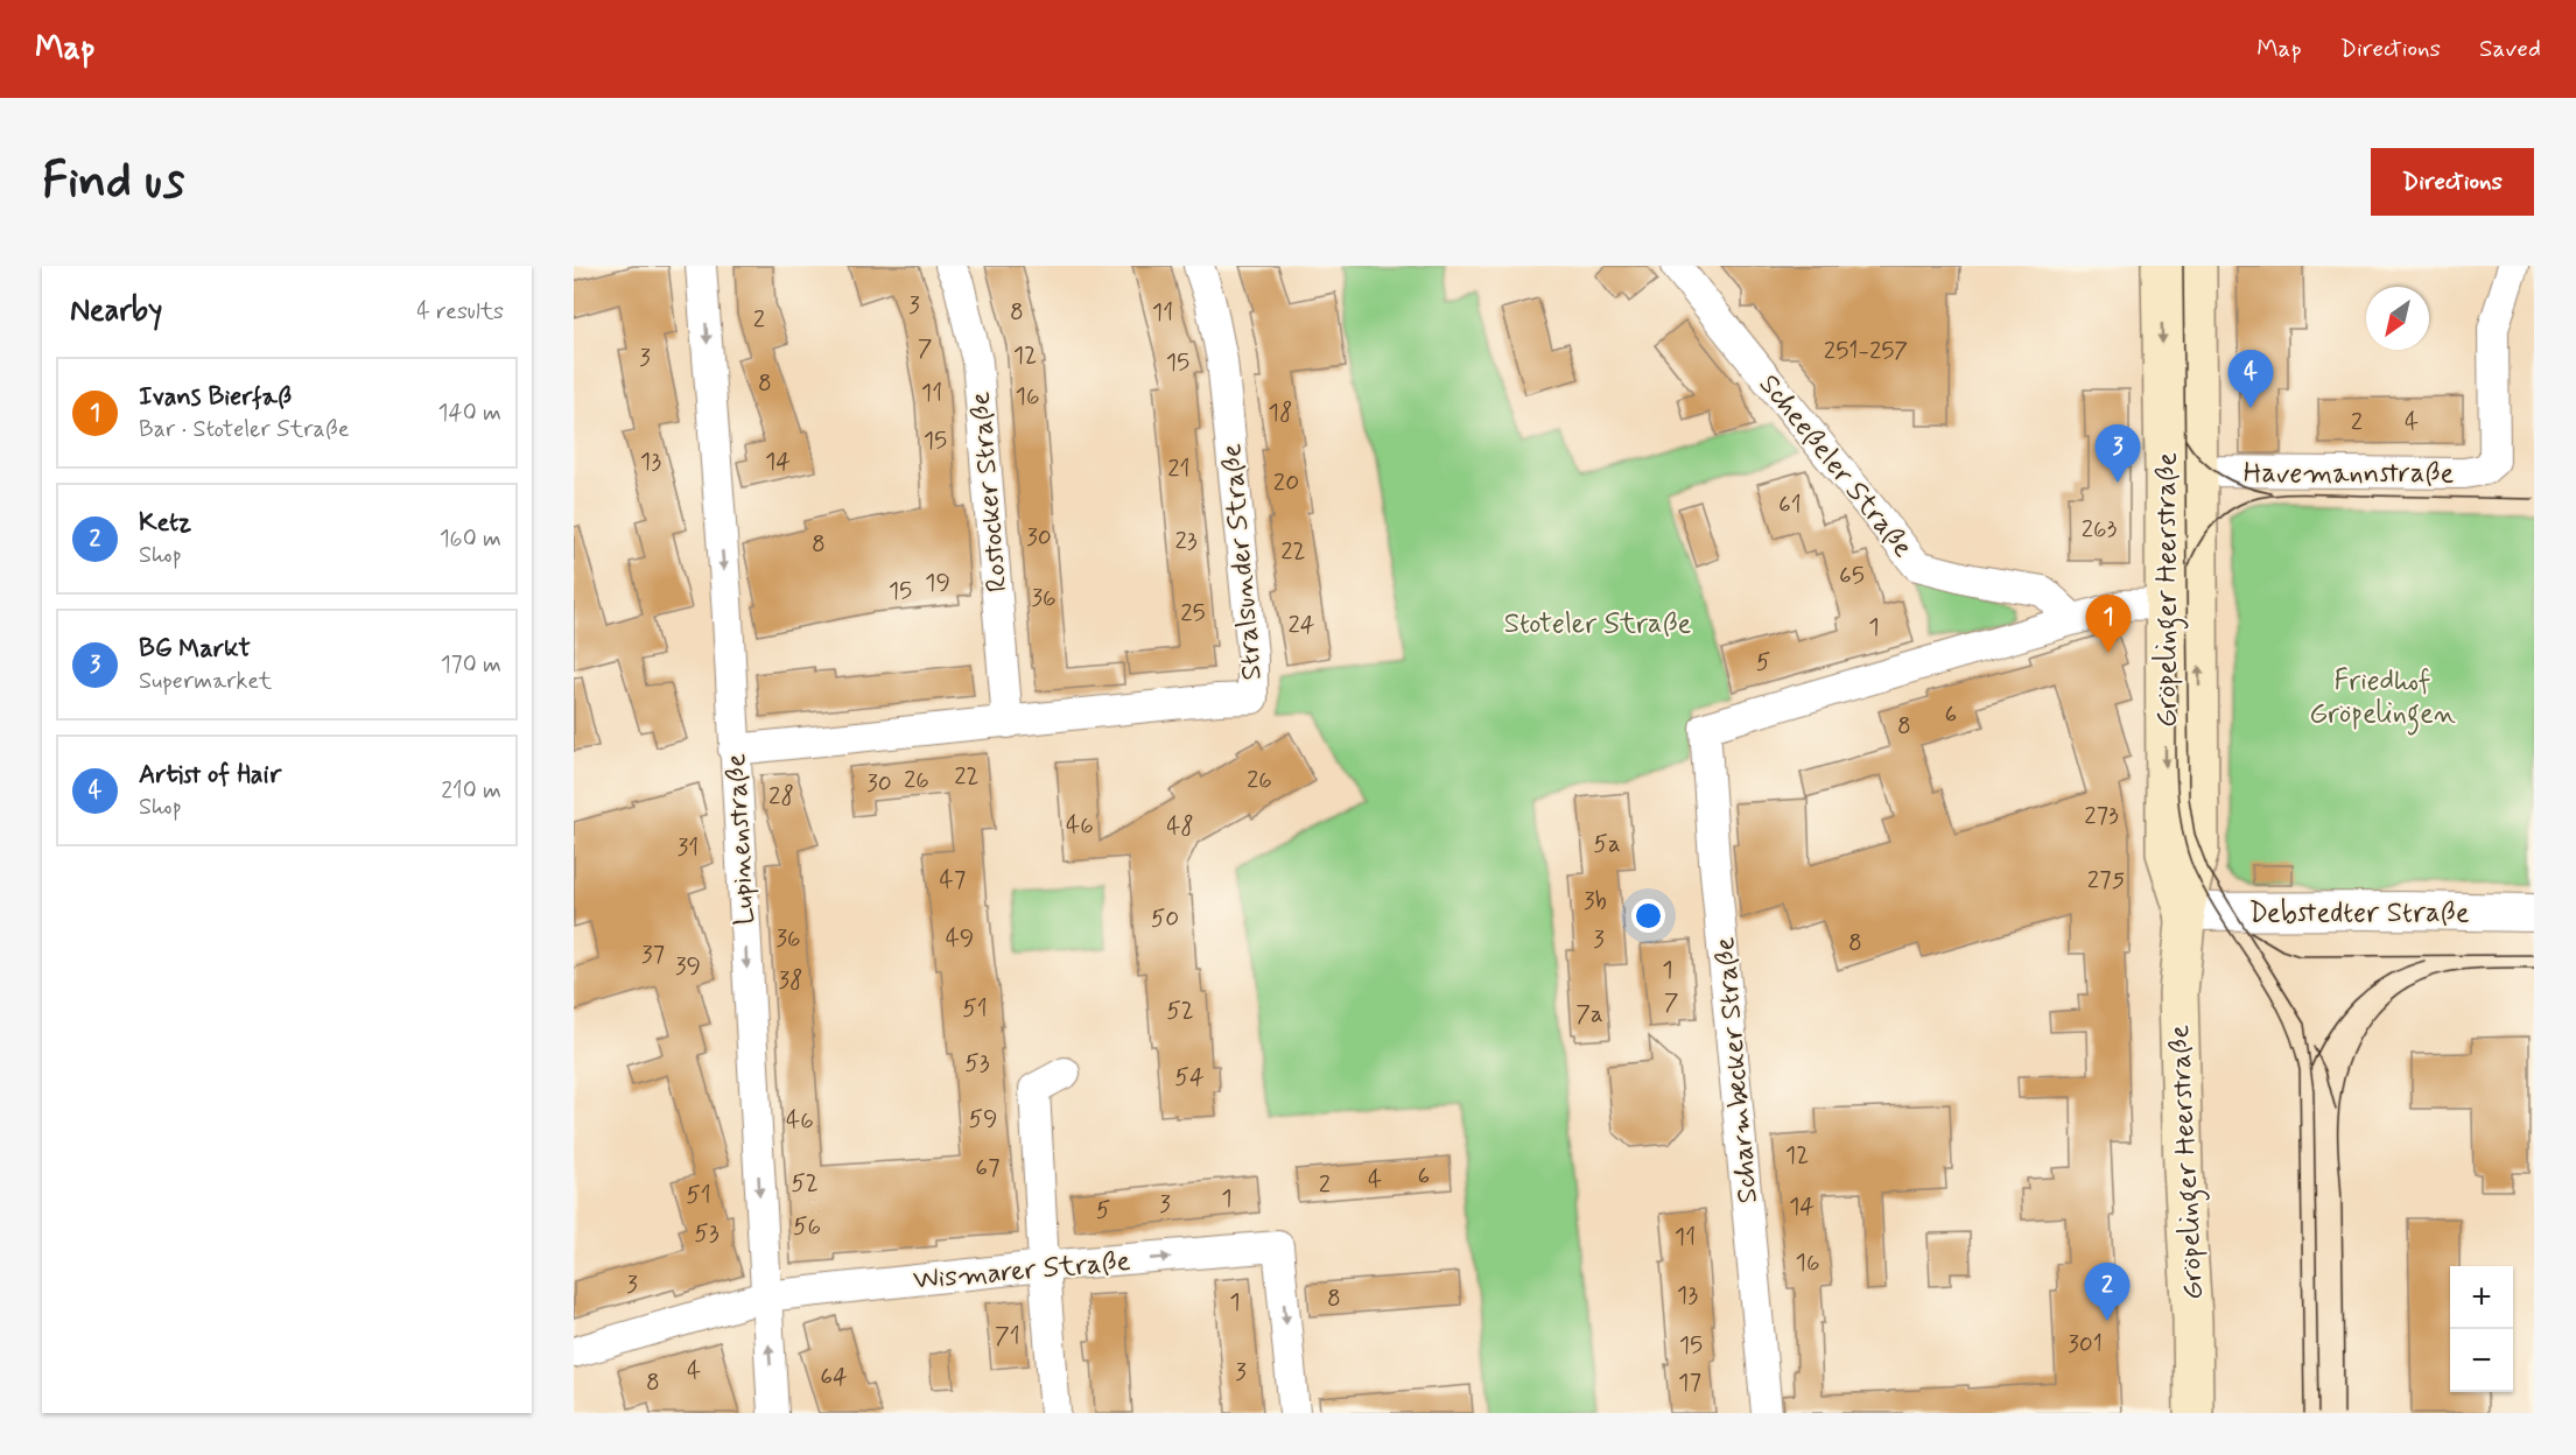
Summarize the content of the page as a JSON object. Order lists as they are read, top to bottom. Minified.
{"streets":{"main road":["Gröpelinger Heerstraße"],"street":["Scheeßeler Straße","Havemannstraße","Rostocker Straße","Stralsunder Straße","Lupinenstraße","Debstedter Straße","Scharmbecker Straße","Wismarer Straße"]},"crossings":[["Scheeßeler Straße","Scharmbecker Straße"],["Havemannstraße","Gröpelinger Heerstraße"],["Rostocker Straße","Stralsunder Straße"],["Gröpelinger Heerstraße","Debstedter Straße"],["Lupinenstraße","Wismarer Straße"]],"parks":["Stoteler Straße","Friedhof Gröpelingen"],"house_numbers":["3","8","11","2","7","251-257","12","3","15","8","11","16","18","2","4","15","13","14","21","20","61","263","30","23","8","22","65","19","15","36","25","24","1","5","6","8","22","26","26","30","28","273","46","48","5a","31","47","275","3b","50","36","49","3","8","37","39","1","38","7","51","52","7a","53","54","59","46","12","67","6","4","52","2","51","1","3","14","5","56","53","11","16","3","13","8","1","71","301","15","4","3","64","8","17"],"north":"bottom left","page":{"header":"Map","nav":["Map","Directions","Saved"],"buttons":"Directions","title":"Find us","heading":["Nearby","4 results"],"pins":["4","3","1","2"],"list":[{"mark":"1","name":"Ivans Bierfaß","note":"Bar · Stoteler Straße","value":"140 m"},{"mark":"2","name":"Ketz","note":"Shop","value":"160 m"},{"mark":"3","name":"BG Markt","note":"Supermarket","value":"170 m"},{"mark":"4","name":"Artist of Hair","note":"Shop","value":"210 m"}],"map_buttons":["+","−"]}}
